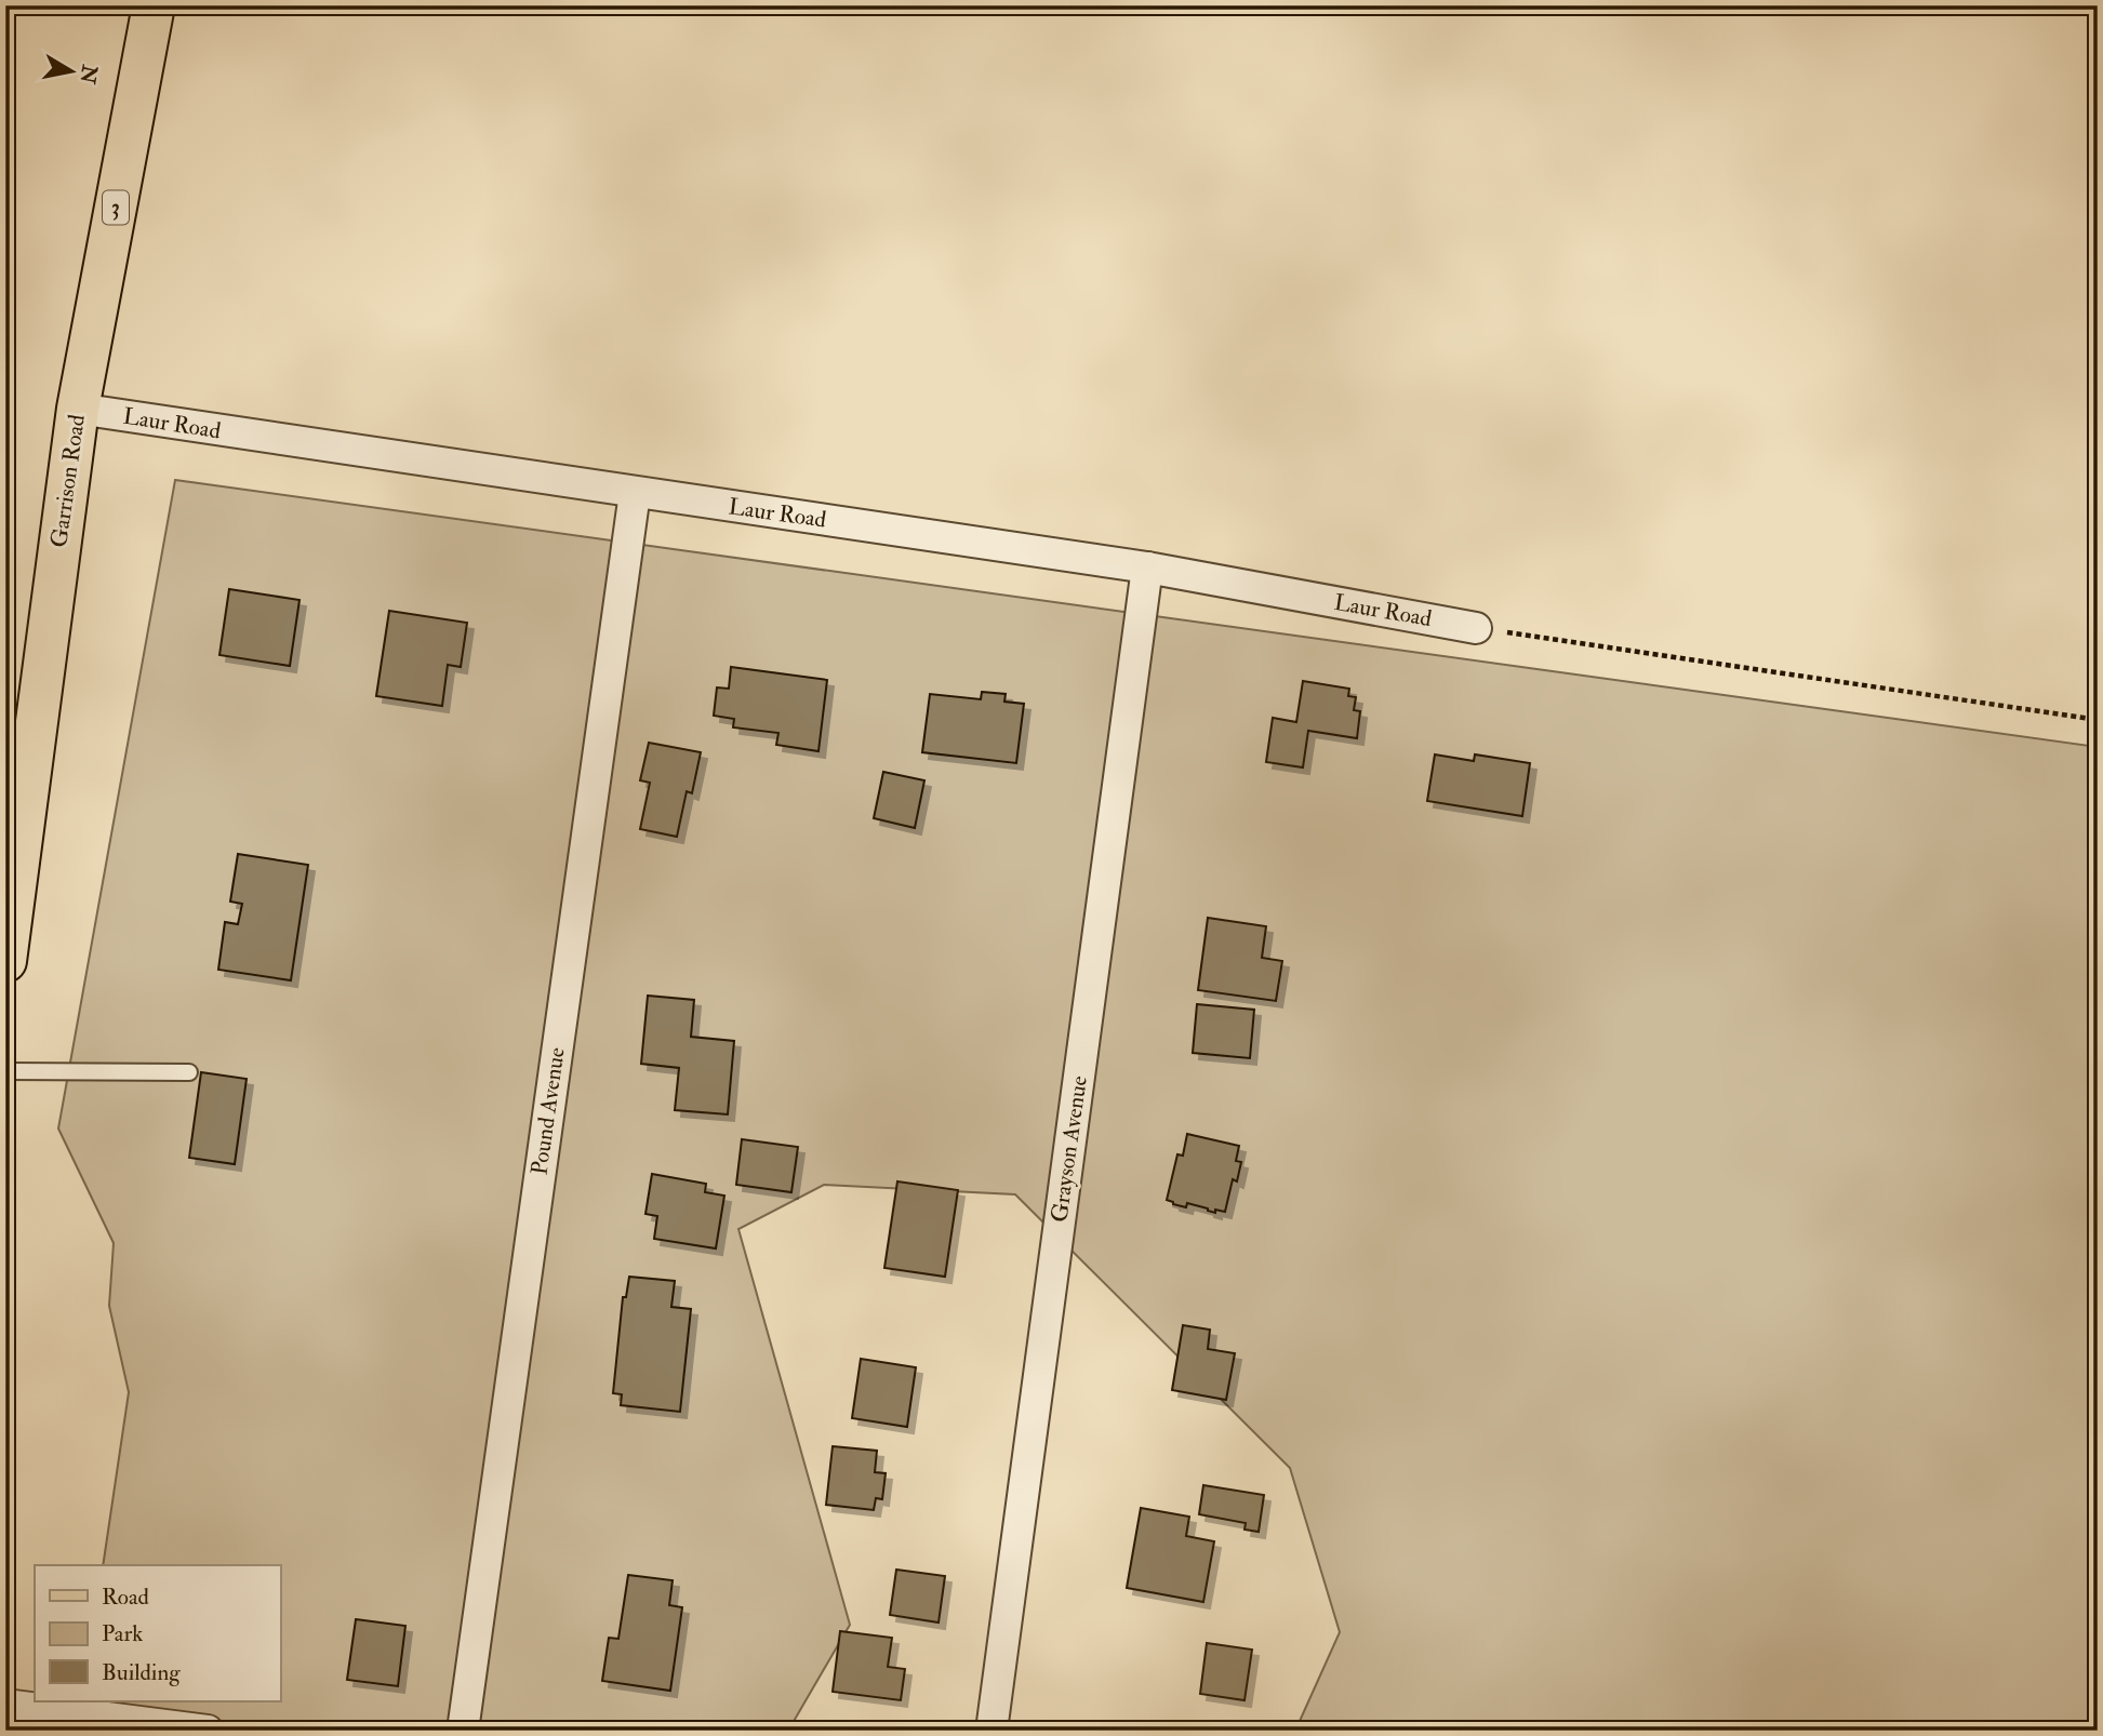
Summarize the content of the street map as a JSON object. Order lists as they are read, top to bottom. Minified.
{"streets":{"main road":["3","Garrison Road"],"street":["Laur Road","Pound Avenue","Grayson Avenue"]},"crossings":[["Laur Road","Garrison Road"],["Laur Road","Pound Avenue"],["Laur Road","Grayson Avenue"]],"legend":["Road","Park","Building"],"north":"right"}
